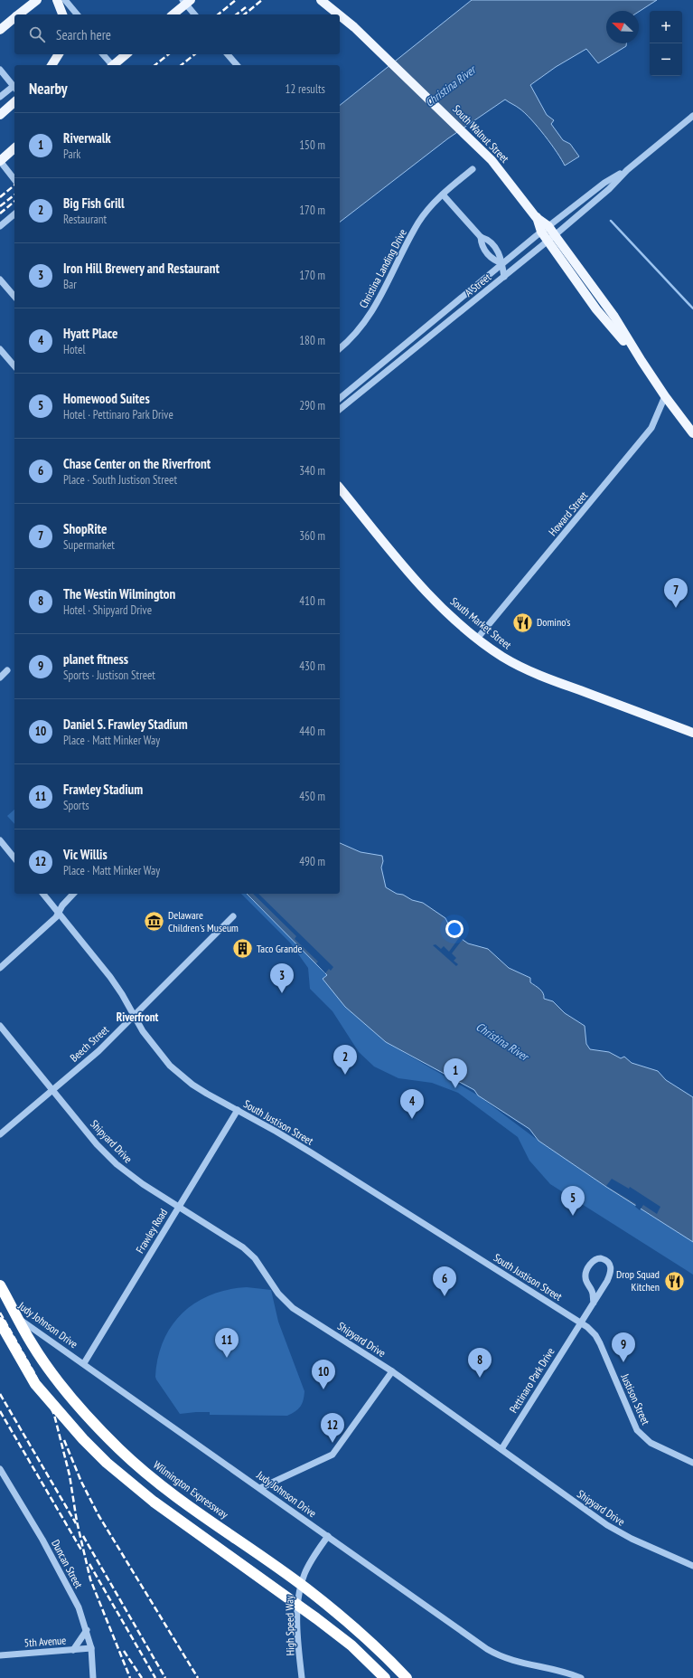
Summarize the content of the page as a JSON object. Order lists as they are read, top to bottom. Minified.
{"streets":{"highway":["Wilmington Expressway"],"main road":["South Walnut Street","South Market Street"],"street":["Christina Landing Drive","A Street","Howard Street","Beech Street","South Justison Street","Shipyard Drive","Frawley Road","Judy Johnson Drive","Pettinaro Park Drive","Justison Street","Duncan Street","High Speed Way","5th Avenue"]},"crossings":[["South Walnut Street","A Street"],["South Walnut Street","Howard Street"],["Howard Street","South Market Street"],["Beech Street","South Justison Street"],["Beech Street","Shipyard Drive"],["South Justison Street","Frawley Road"],["South Justison Street","Pettinaro Park Drive"],["South Justison Street","Justison Street"],["Shipyard Drive","Frawley Road"],["Shipyard Drive","Pettinaro Park Drive"],["Frawley Road","Judy Johnson Drive"],["Judy Johnson Drive","High Speed Way"],["Pettinaro Park Drive","Justison Street"],["Duncan Street","5th Avenue"]],"districts":["Riverfront"],"water":["Christina River"],"places":{"restaurant":["Domino's","Drop Squad Kitchen"],"museum":["Delaware Children's Museum"],"building":["Taco Grande"]},"north":"top left","page":{"map_buttons":["+","−"],"search":"Search here","heading":["Nearby","12 results"],"list":[{"mark":"1","name":"Riverwalk","note":"Park","value":"150 m"},{"mark":"2","name":"Big Fish Grill","note":"Restaurant","value":"170 m"},{"mark":"3","name":"Iron Hill Brewery and Restaurant","note":"Bar","value":"170 m"},{"mark":"4","name":"Hyatt Place","note":"Hotel","value":"180 m"},{"mark":"5","name":"Homewood Suites","note":"Hotel · Pettinaro Park Drive","value":"290 m"},{"mark":"6","name":"Chase Center on the Riverfront","note":"Place · South Justison Street","value":"340 m"},{"mark":"7","name":"ShopRite","note":"Supermarket","value":"360 m"},{"mark":"8","name":"The Westin Wilmington","note":"Hotel · Shipyard Drive","value":"410 m"},{"mark":"9","name":"planet fitness","note":"Sports · Justison Street","value":"430 m"},{"mark":"10","name":"Daniel S. Frawley Stadium","note":"Place · Matt Minker Way","value":"440 m"},{"mark":"11","name":"Frawley Stadium","note":"Sports","value":"450 m"},{"mark":"12","name":"Vic Willis","note":"Place · Matt Minker Way","value":"490 m"}],"pins":["7","3","2","1","4","5","6","11","9","8","10","12"]}}
